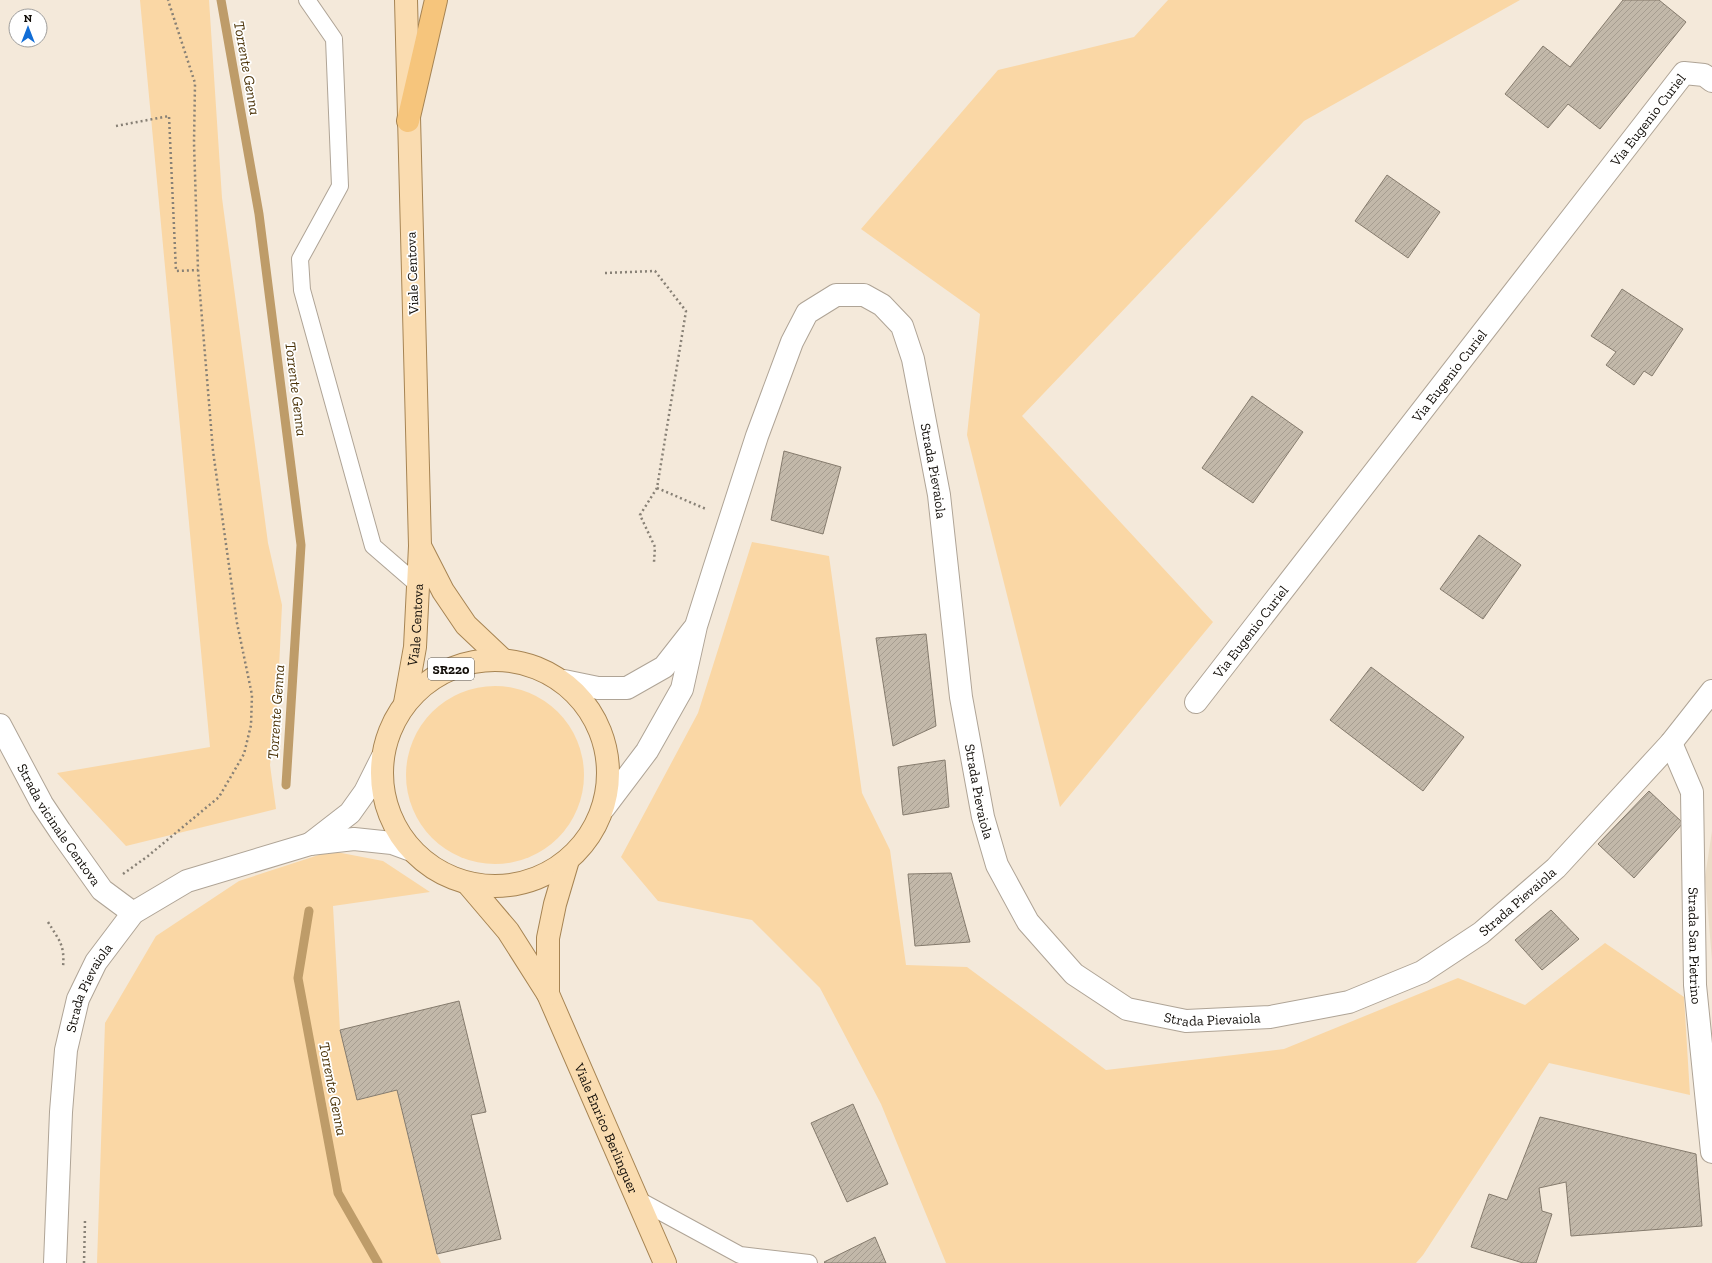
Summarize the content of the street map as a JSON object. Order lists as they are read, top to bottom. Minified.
{"streets":{"main road":["Viale Centova","SR220","Viale Enrico Berlinguer"],"street":["Via Eugenio Curiel","Strada Pievaiola","Strada vicinale Centova","Strada San Pietrino"]},"crossings":[["Viale Centova","SR220"],["Strada Pievaiola","SR220"],["Strada Pievaiola","Strada vicinale Centova"],["Strada Pievaiola","Strada San Pietrino"],["SR220","Strada San Pietrino"]],"water":["Torrente Genna"],"north":"top"}
